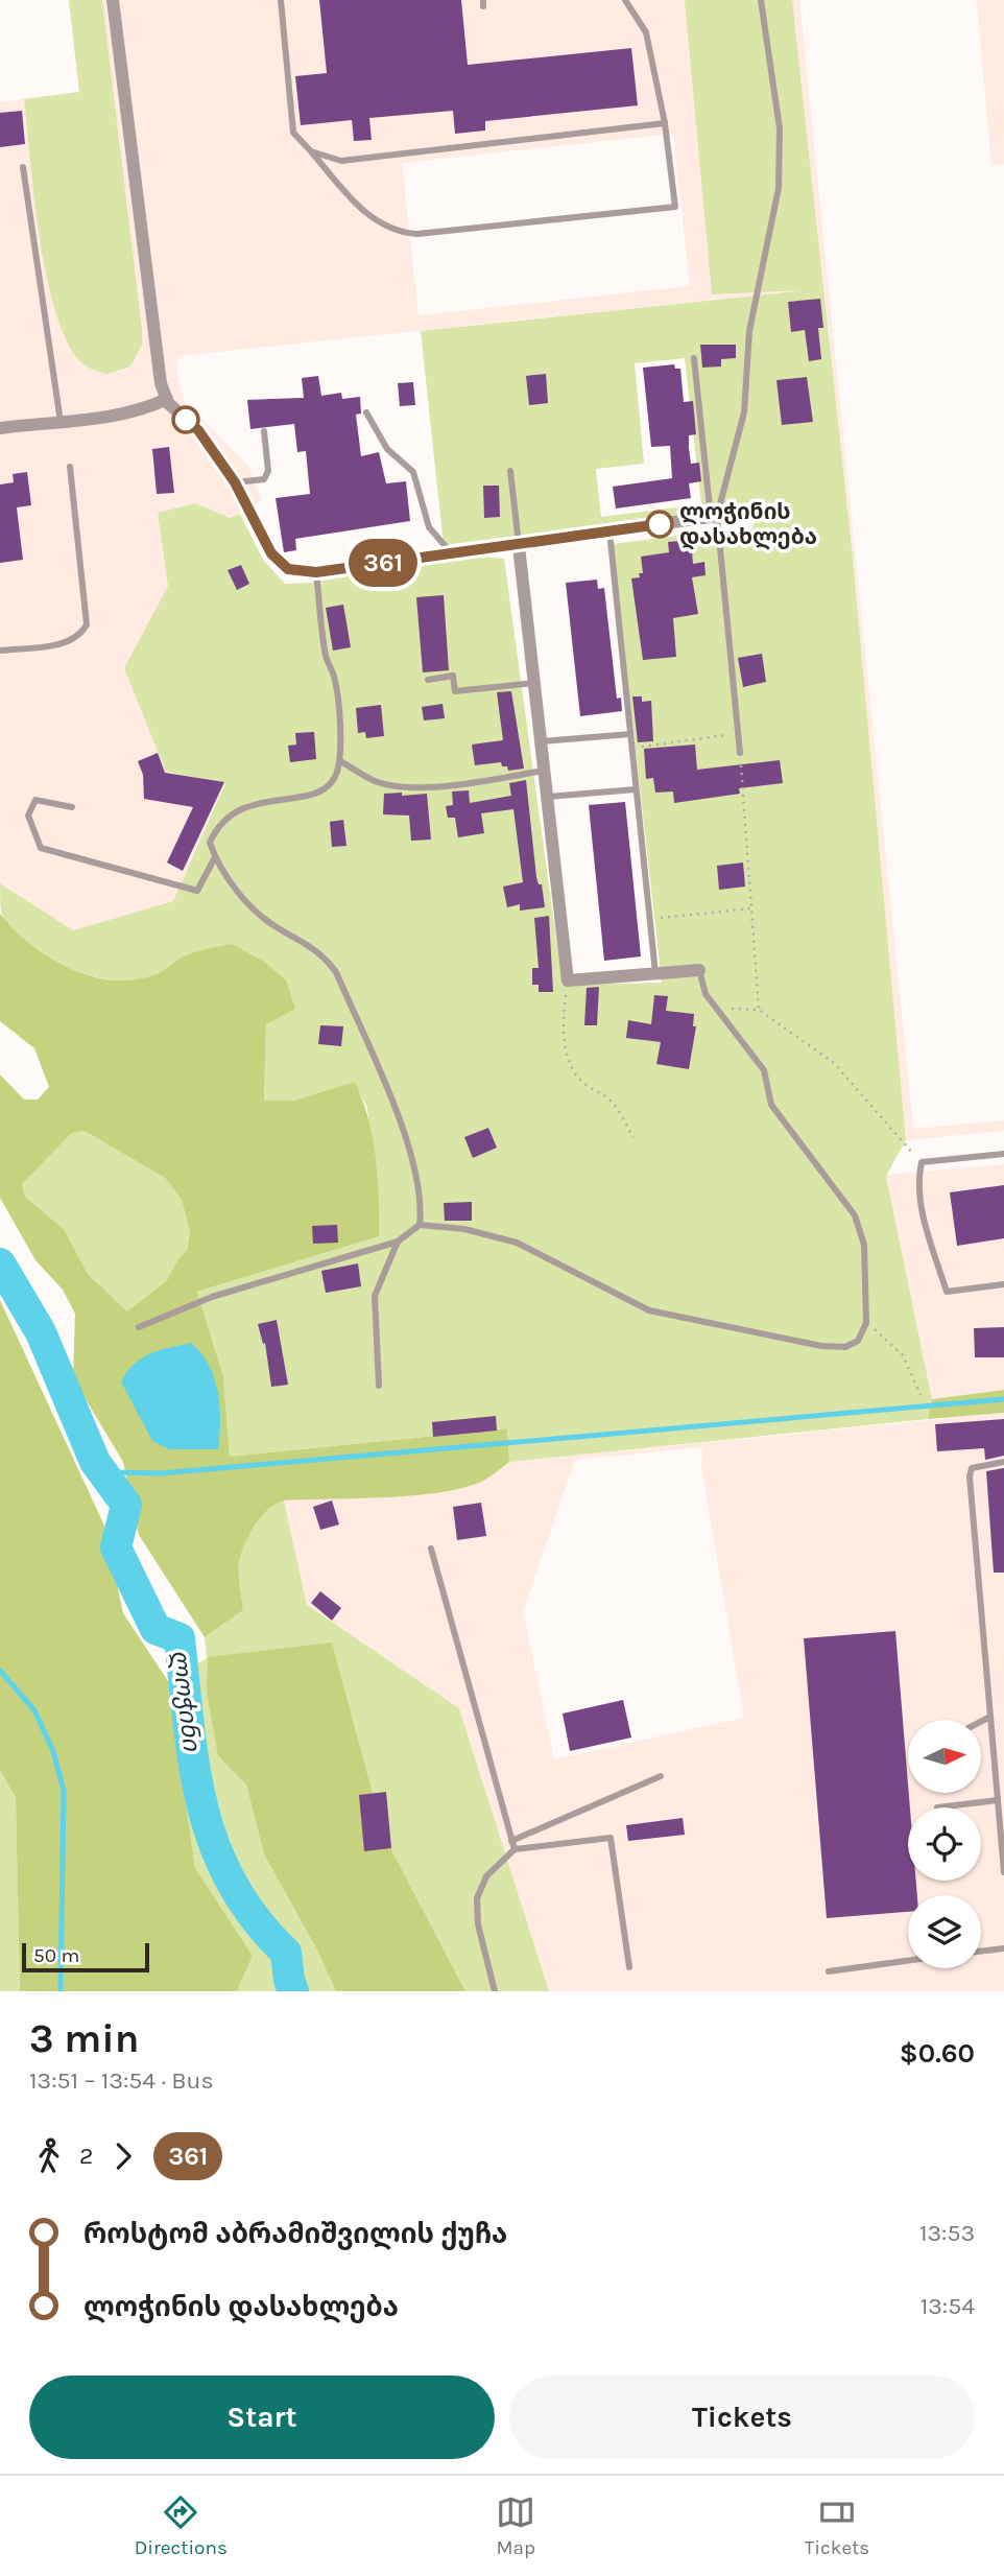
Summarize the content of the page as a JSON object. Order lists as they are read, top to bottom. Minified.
{"water":["ლოჭინი"],"places":["ლოჭინის დასახლება"],"lines":["bus line 361"],"scale_bar":"50 m","north":"right","page":{"on_map":"361","scale":"50 m","heading":["3 min","13:51 – 13:54 · Bus","$0.60"],"legs":["2","361"],"list":[{"name":"როსტომ აბრამიშვილის ქუჩა","value":"13:53"},{"name":"ლოჭინის დასახლება","value":"13:54"}],"buttons":["Start","Tickets"],"tabs":["Directions","Map","Tickets"]}}
